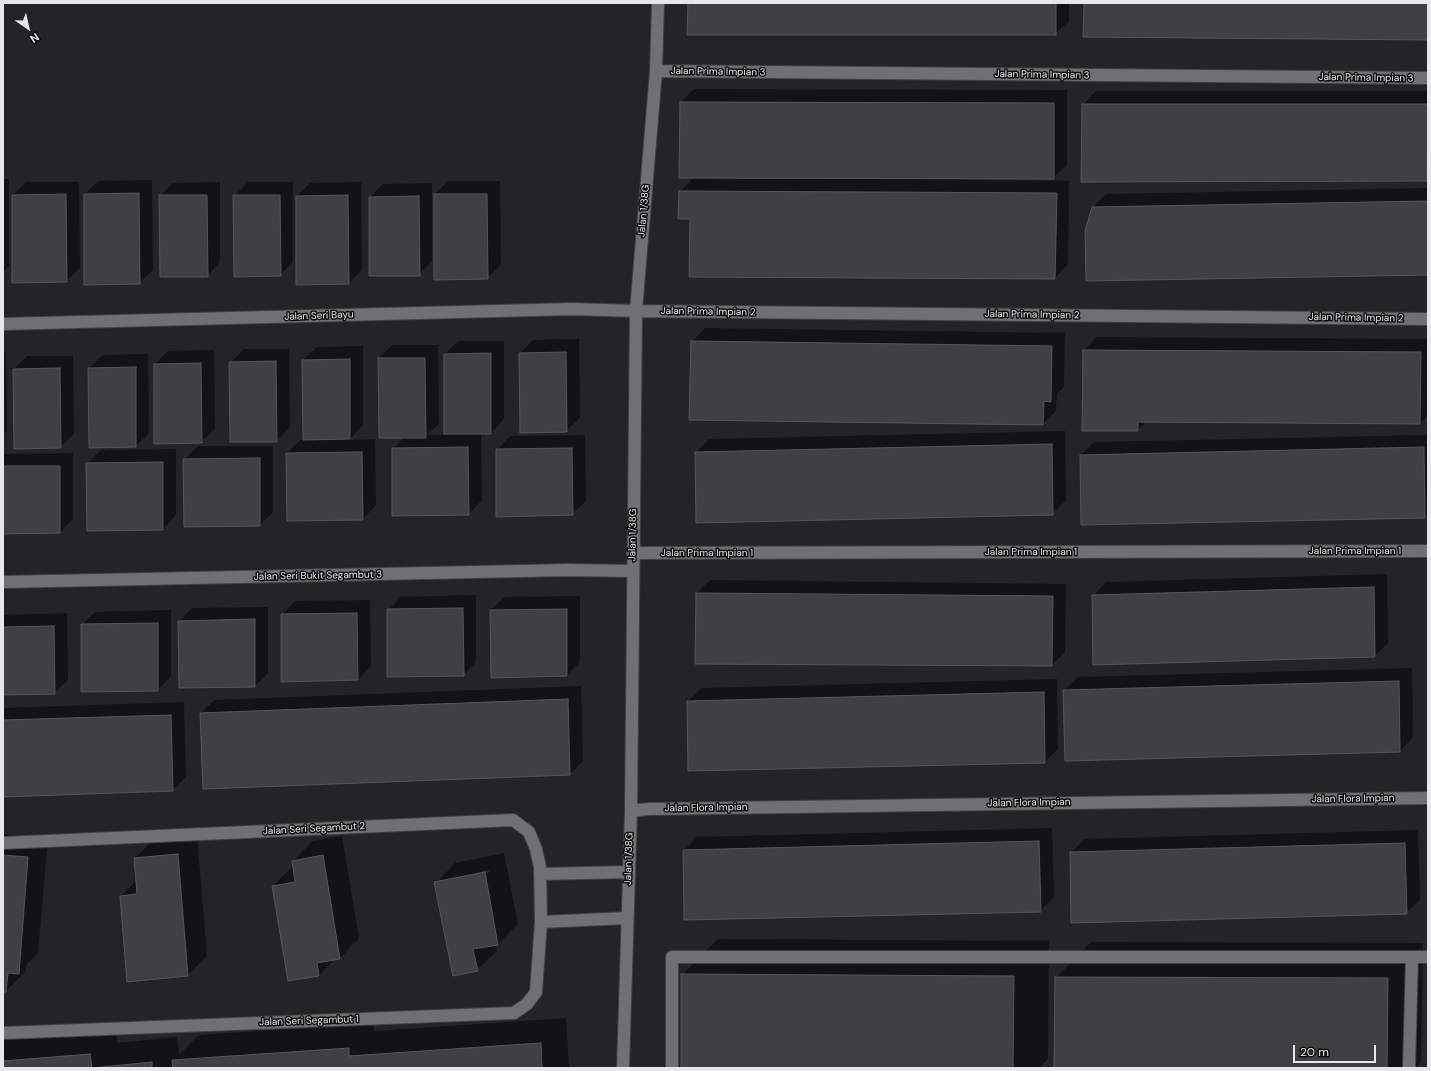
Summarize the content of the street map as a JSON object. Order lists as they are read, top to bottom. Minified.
{"streets":{"street":["Jalan Prima Impian 3","Jalan 1/38G","Jalan Prima Impian 2","Jalan Seri Bayu","Jalan Prima Impian 1","Jalan Seri Bukit Segambut 3","Jalan Flora Impian","Jalan Seri Segambut 2","Jalan Seri Segambut 1"]},"crossings":[["Jalan Prima Impian 3","Jalan 1/38G"],["Jalan 1/38G","Jalan Prima Impian 2"],["Jalan 1/38G","Jalan Seri Bayu"],["Jalan 1/38G","Jalan Prima Impian 1"],["Jalan 1/38G","Jalan Seri Bukit Segambut 3"],["Jalan 1/38G","Jalan Flora Impian"],["Jalan Prima Impian 2","Jalan Seri Bayu"],["Jalan Seri Segambut 2","Jalan Seri Segambut 1"]],"scale_bar":"20 m","north":"bottom right"}
